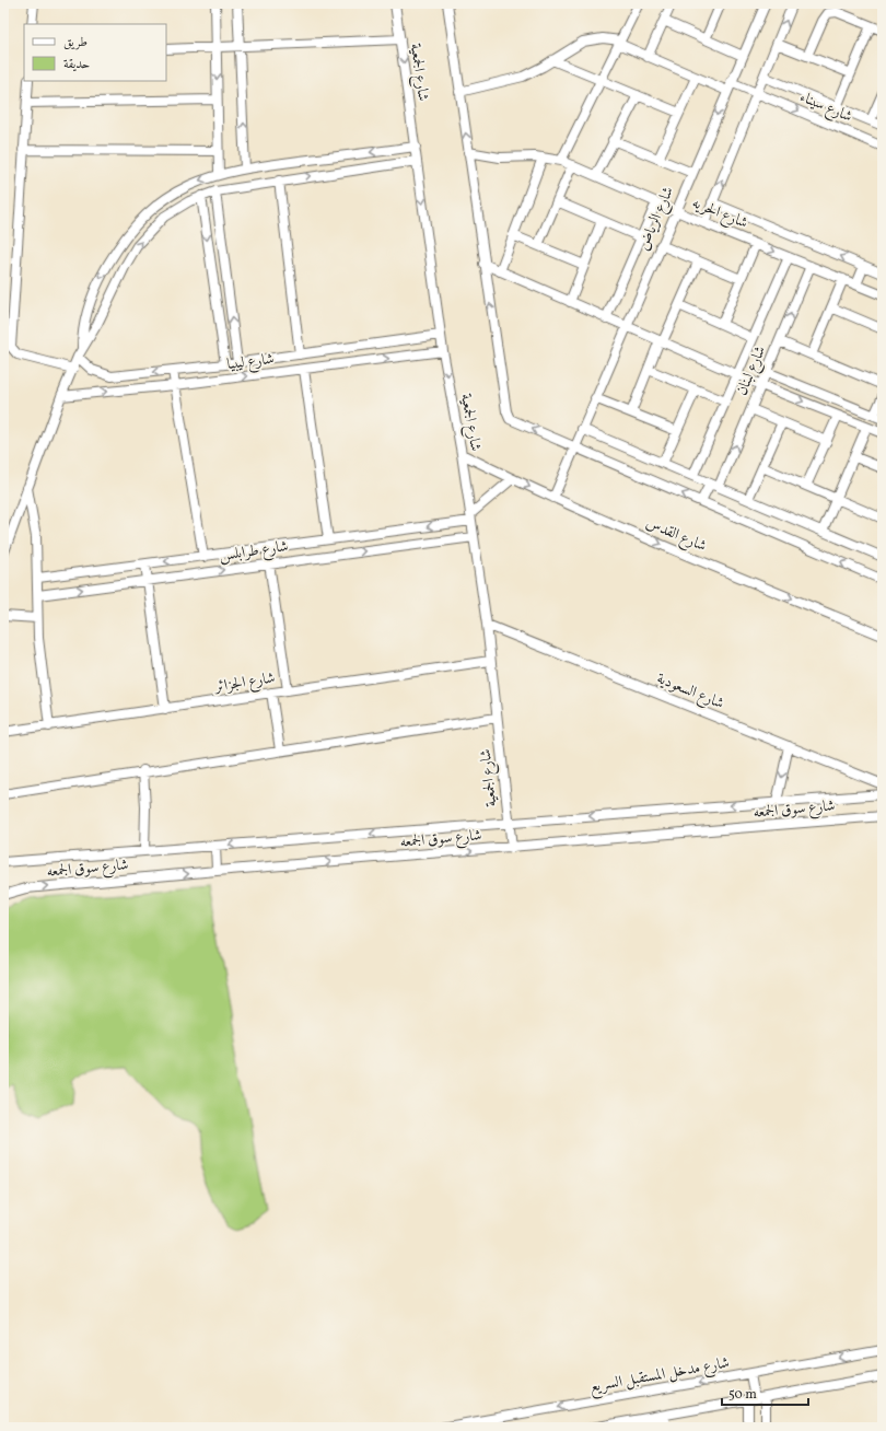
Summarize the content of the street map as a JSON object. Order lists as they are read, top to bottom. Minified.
{"streets":{"street":["شارع الجمعية","شارع سيناء","شارع الحريه","شارع الرياض","شارع ليبيا","شارع لبنان","شارع القدس","شارع طرابلس","شارع الجزائر","شارع السعودية","شارع سوق الجمعه","شارع مدخل المستقبل السريع"]},"crossings":[["شارع الجمعية","شارع ليبيا"],["شارع الجمعية","شارع القدس"],["شارع الجمعية","شارع طرابلس"],["شارع الجمعية","شارع الجزائر"],["شارع الجمعية","شارع السعودية"],["شارع الجمعية","شارع سوق الجمعه"],["شارع سيناء","شارع الرياض"],["شارع الحريه","شارع الرياض"],["شارع الحريه","شارع لبنان"],["شارع الرياض","شارع القدس"]],"legend":["طريق","حديقة"],"scale_bar":"50 m"}
